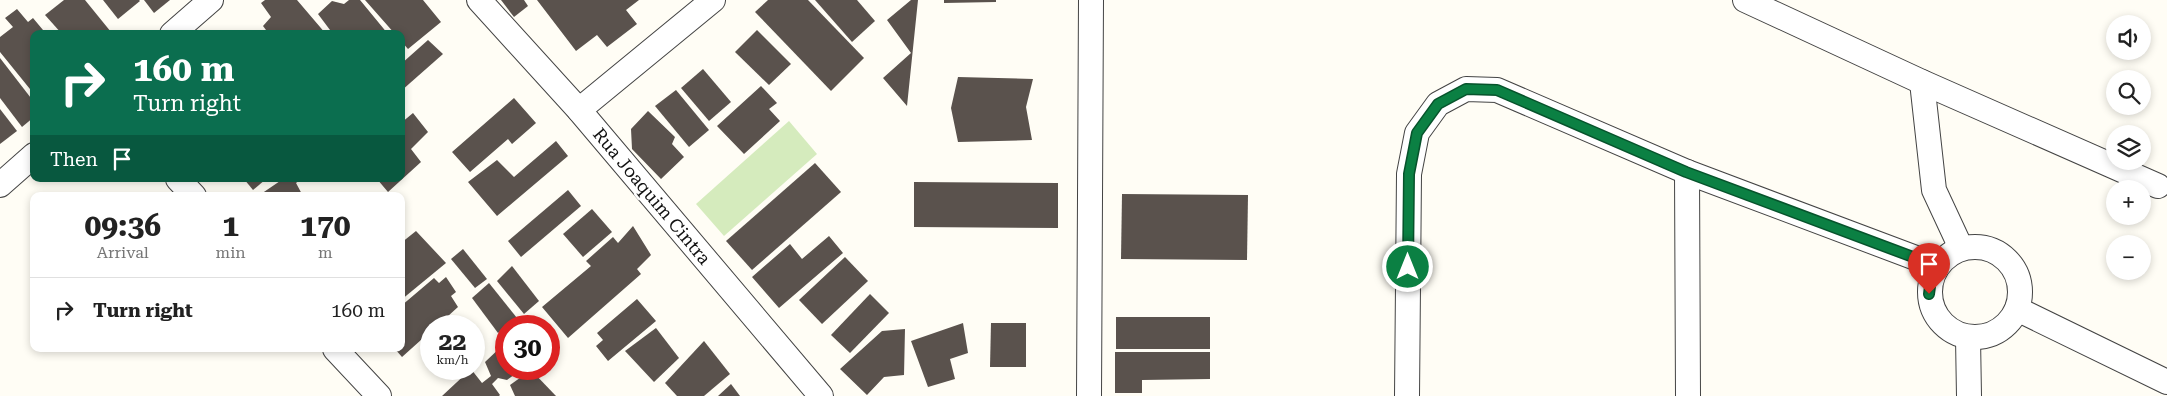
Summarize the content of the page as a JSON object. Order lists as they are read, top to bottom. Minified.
{"streets":{"street":["Rua Joaquim Cintra"]},"page":{"map_buttons":["+","−"],"turn":["160 m","Turn right"],"then":"Then","eta":["09:36","Arrival","1","min","170","m"],"list":[{"name":"Turn right","value":"160 m"}],"speed":"22 km/h","limit":"30"}}
